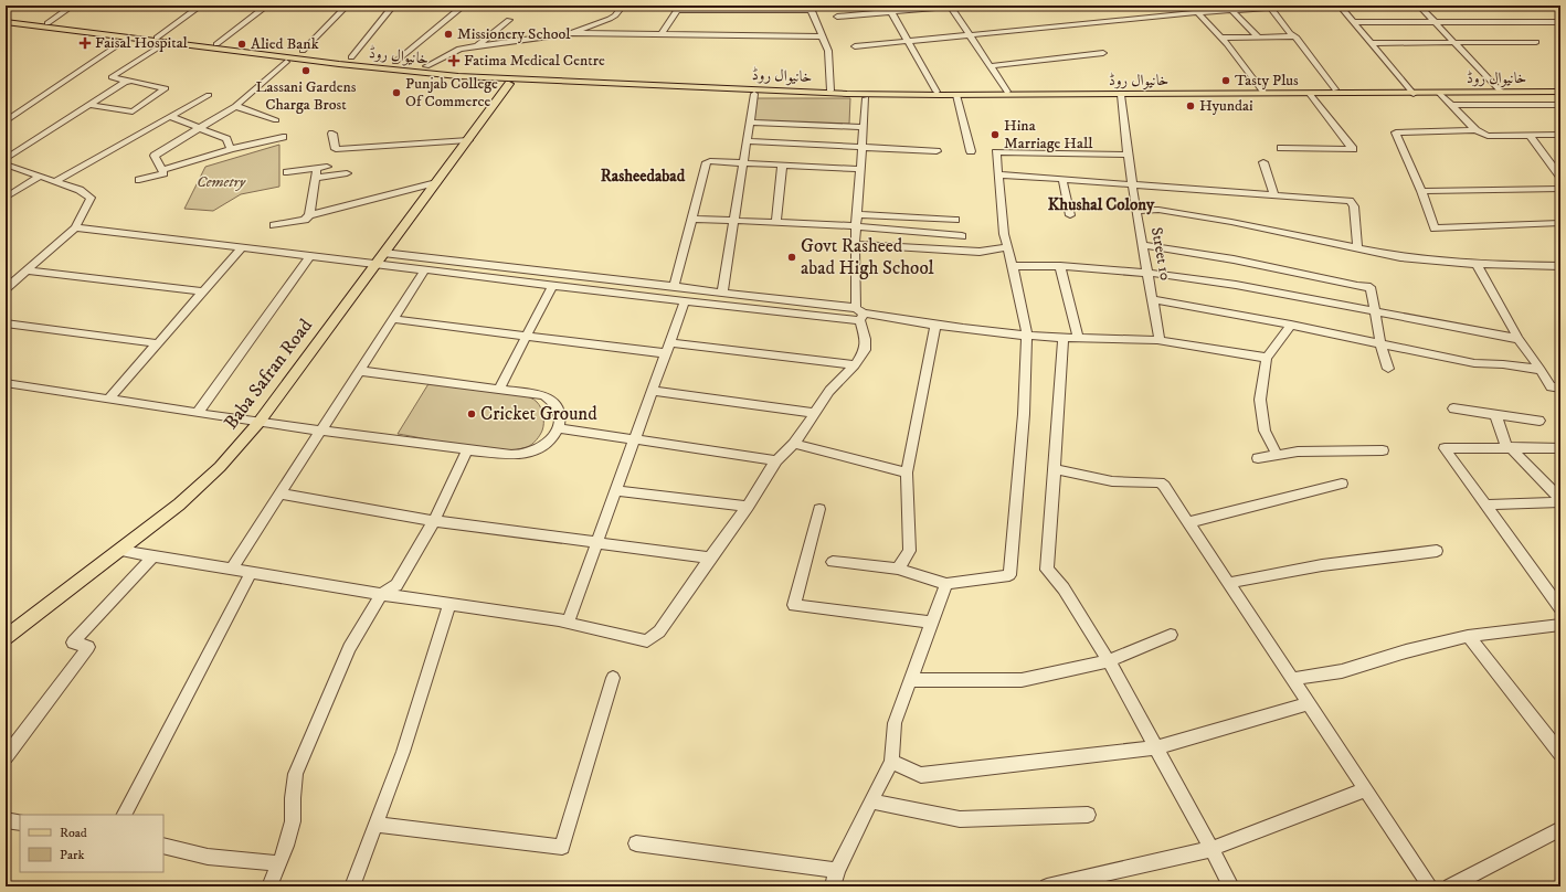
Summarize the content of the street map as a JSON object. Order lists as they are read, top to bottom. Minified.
{"streets":{"main road":["خانیوال روڈ","Baba Safran Road"],"street":["Street 10"]},"crossings":[["خانیوال روڈ","Street 10"]],"districts":["Rasheedabad","Khushal Colony"],"parks":["Cemetry"],"places":{"other":["Missionery School","Alied Bank","Lassani Gardens Charga Brost","Tasty Plus","Punjab College Of Commerce","Hyundai","Hina Marriage Hall","Govt Rasheed abad High School","Cricket Ground"],"health":["Faisal Hospital","Fatima Medical Centre"]},"legend":["Road","Park"]}
